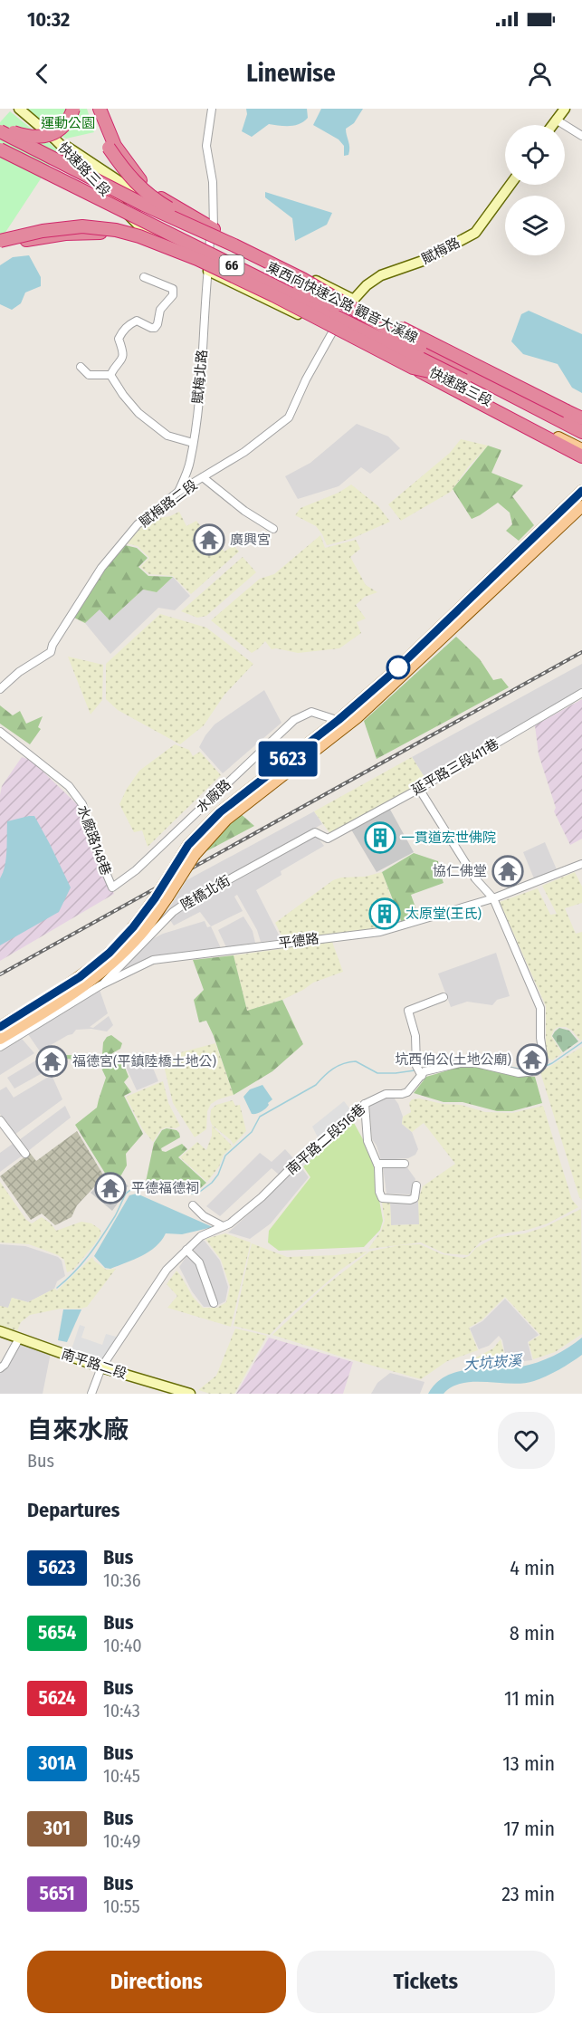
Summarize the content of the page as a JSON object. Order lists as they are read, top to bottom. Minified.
{"streets":{"highway":["66","東西向快速公路 觀音大溪線"],"main road":["快速路三段"],"street":["賦梅路","賦梅北路","賦梅路二段","延平路三段411巷","水廠路","水廠路148巷","陸橋北街","平德路","南平路二段516巷","南平路二段"]},"crossings":[["快速路三段","賦梅路"],["快速路三段","賦梅北路"],["快速路三段","賦梅路二段"],["賦梅北路","賦梅路二段"],["延平路三段411巷","陸橋北街"],["延平路三段411巷","南平路二段516巷"],["水廠路","水廠路148巷"],["陸橋北街","平德路"],["平德路","南平路二段516巷"],["南平路二段516巷","南平路二段"]],"water":["大坑崁溪"],"parks":["運動公園"],"places":{"temple":["廣興宮","協仁佛堂","坑西伯公(土地公廟)","福德宮(平鎮陸橋土地公)","平德福德祠"],"building":["一貫道宏世佛院","太原堂(王氏)"]},"lines":["bus line 5623"],"page":{"status":"10:32","header":"Linewise","on_map":"5623","heading":[["自來水廠","Bus"],"Departures"],"list":[{"mark":"5623","name":"Bus","note":"10:36","value":"4 min"},{"mark":"5654","name":"Bus","note":"10:40","value":"8 min"},{"mark":"5624","name":"Bus","note":"10:43","value":"11 min"},{"mark":"301A","name":"Bus","note":"10:45","value":"13 min"},{"mark":"301","name":"Bus","note":"10:49","value":"17 min"},{"mark":"5651","name":"Bus","note":"10:55","value":"23 min"}],"buttons":["Directions","Tickets"]}}
